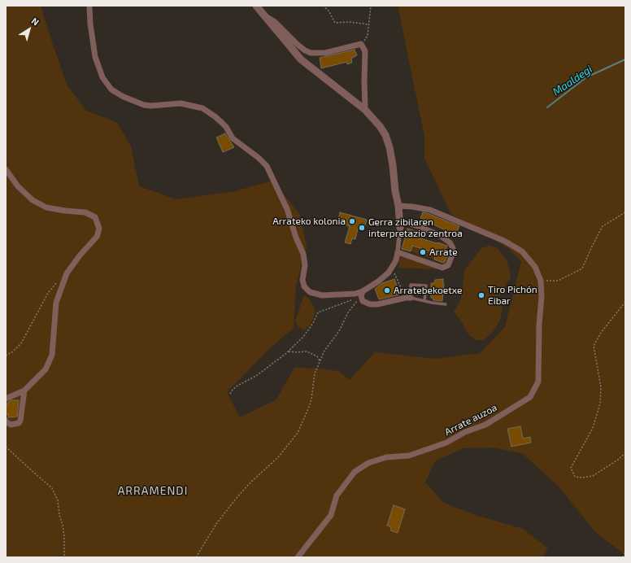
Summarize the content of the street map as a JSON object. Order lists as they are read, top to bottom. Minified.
{"streets":{"street":["Arrate auzoa"]},"districts":["ARRAMENDI"],"water":["Maaldegi"],"places":["Arrateko kolonia","Gerra zibilaren interpretazio zentroa","Arrate","Arratebekoetxe","Tiro Pichón Eibar"],"north":"top right"}
